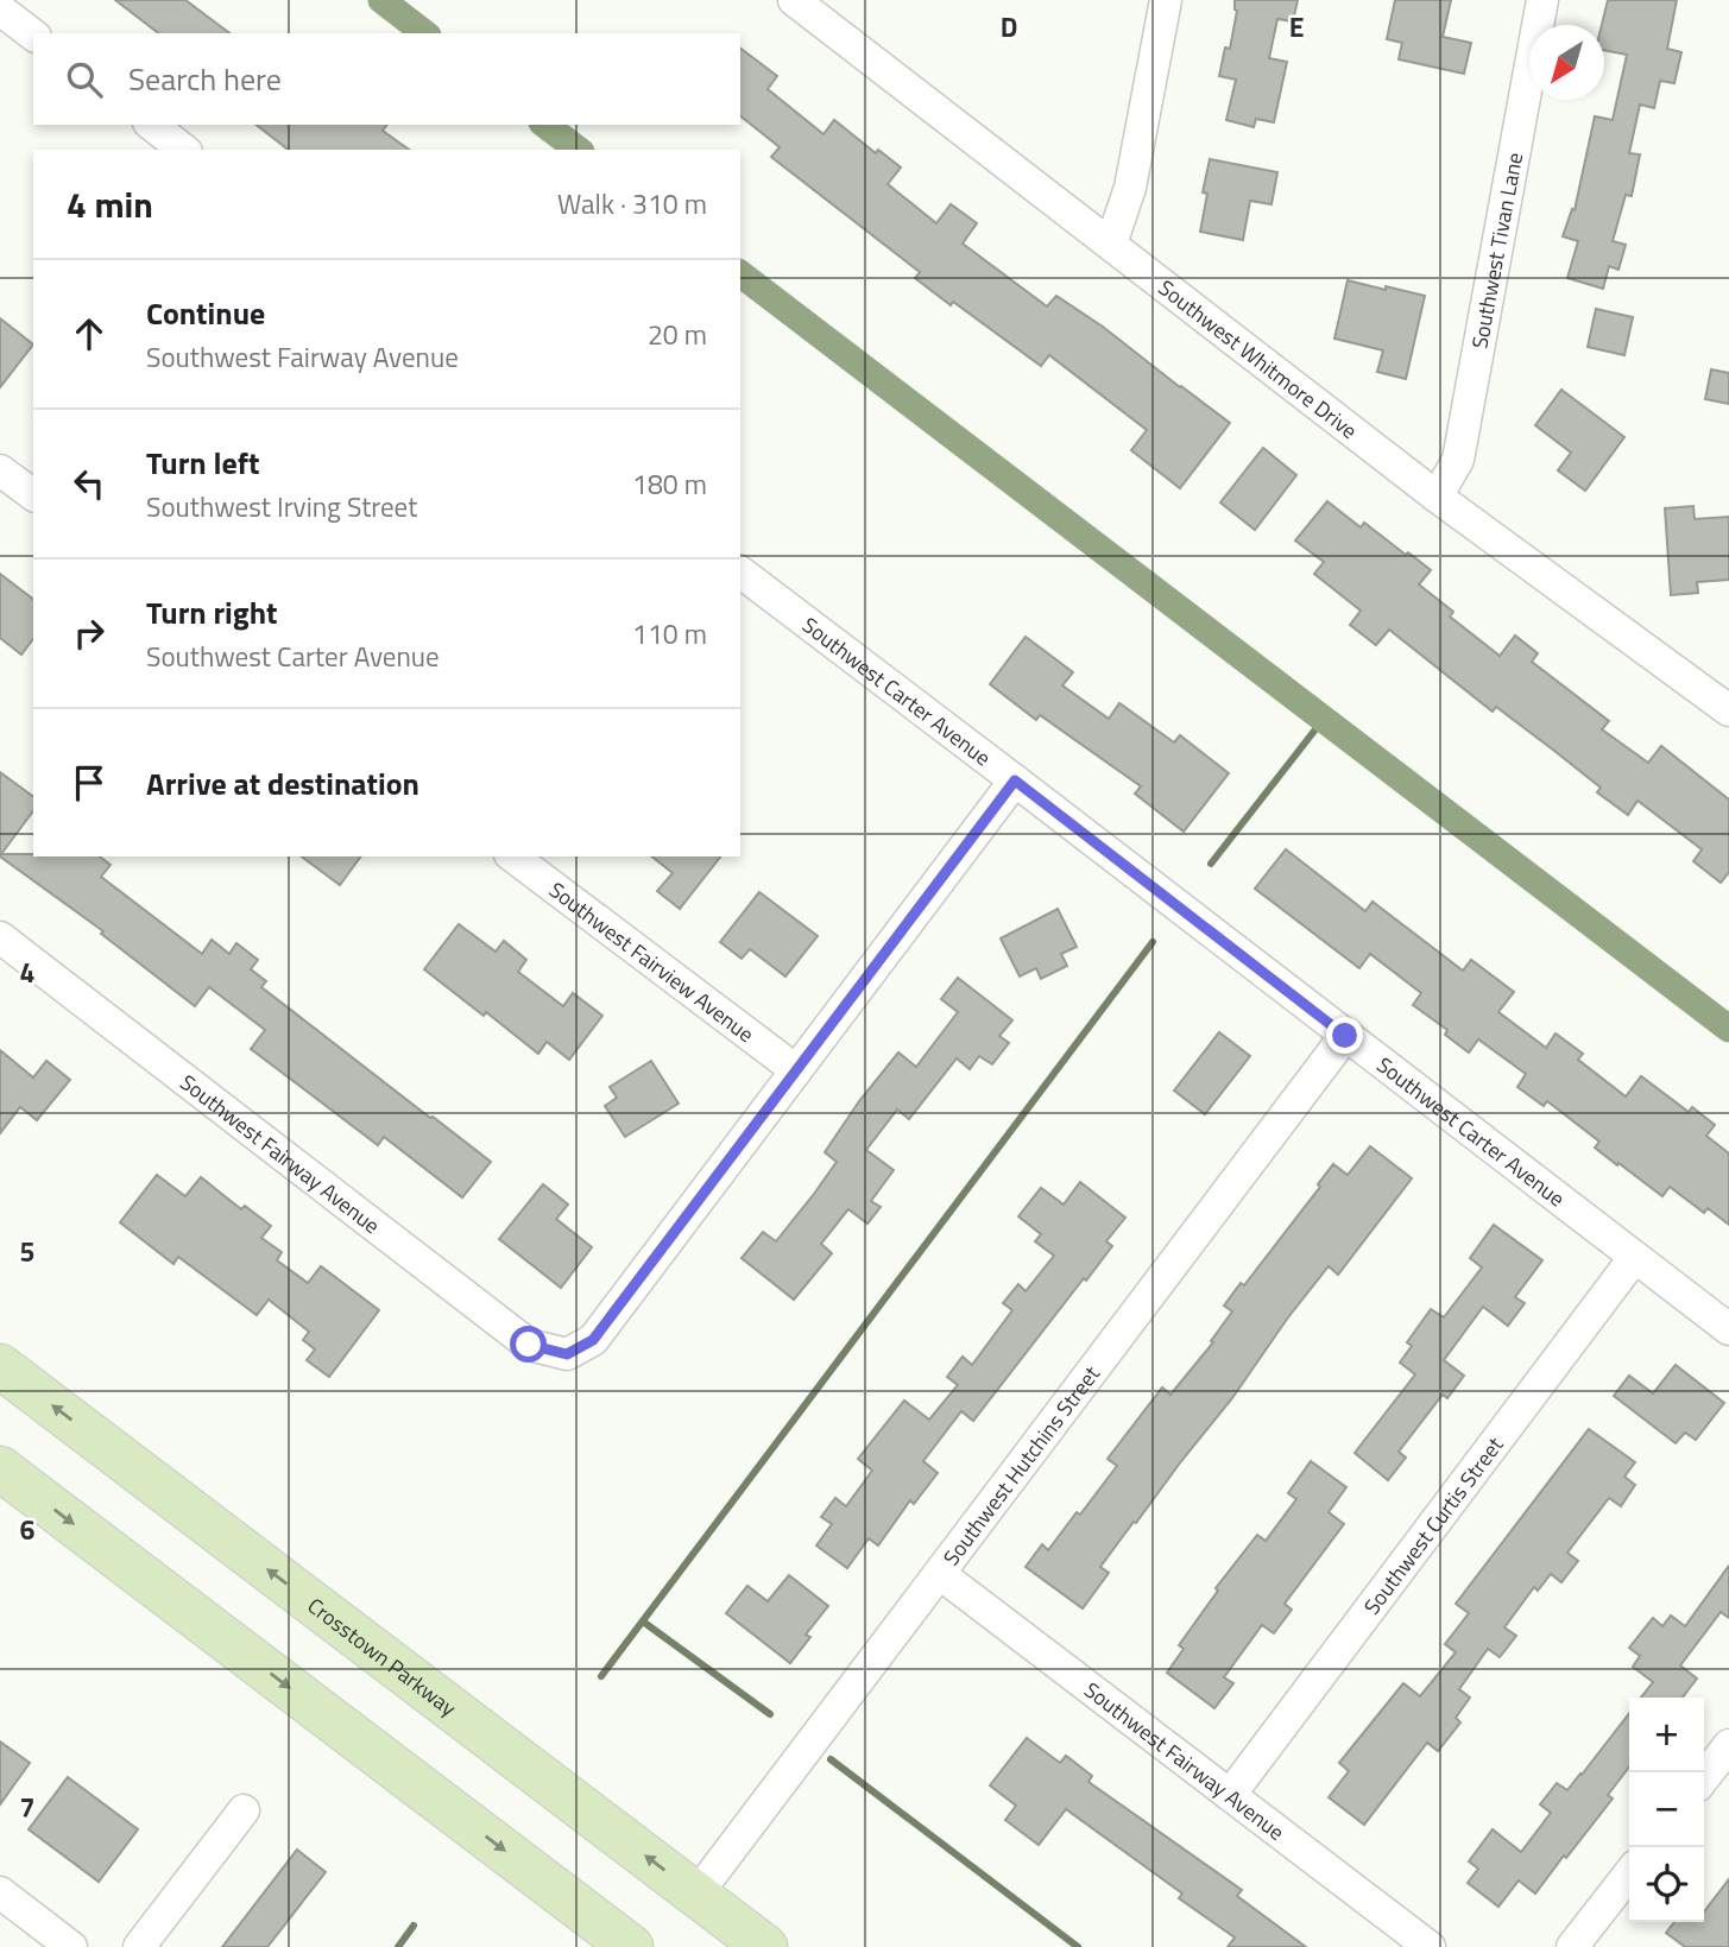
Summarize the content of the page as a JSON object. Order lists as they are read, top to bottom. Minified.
{"streets":{"main road":["Crosstown Parkway"],"street":["Southwest Tivan Lane","Southwest Whitmore Drive","Southwest Carter Avenue","Southwest Fairview Avenue","Southwest Fairway Avenue","Southwest Hutchins Street","Southwest Curtis Street"]},"crossings":[["Southwest Tivan Lane","Southwest Whitmore Drive"],["Southwest Carter Avenue","Southwest Hutchins Street"],["Southwest Carter Avenue","Southwest Curtis Street"],["Southwest Fairview Avenue","Southwest Fairway Avenue"],["Southwest Fairway Avenue","Southwest Hutchins Street"],["Southwest Fairway Avenue","Southwest Curtis Street"],["Southwest Hutchins Street","Crosstown Parkway"]],"north":"bottom left","page":{"search":"Search here","heading":["4 min","Walk · 310 m"],"list":[["Continue","Southwest Fairway Avenue","20 m"],["Turn left","Southwest Irving Street","180 m"],["Turn right","Southwest Carter Avenue","110 m"],"Arrive at destination"],"map_buttons":["+","−"]},"grid":{"columns":["D","E"],"rows":["4","5","6","7"]}}
